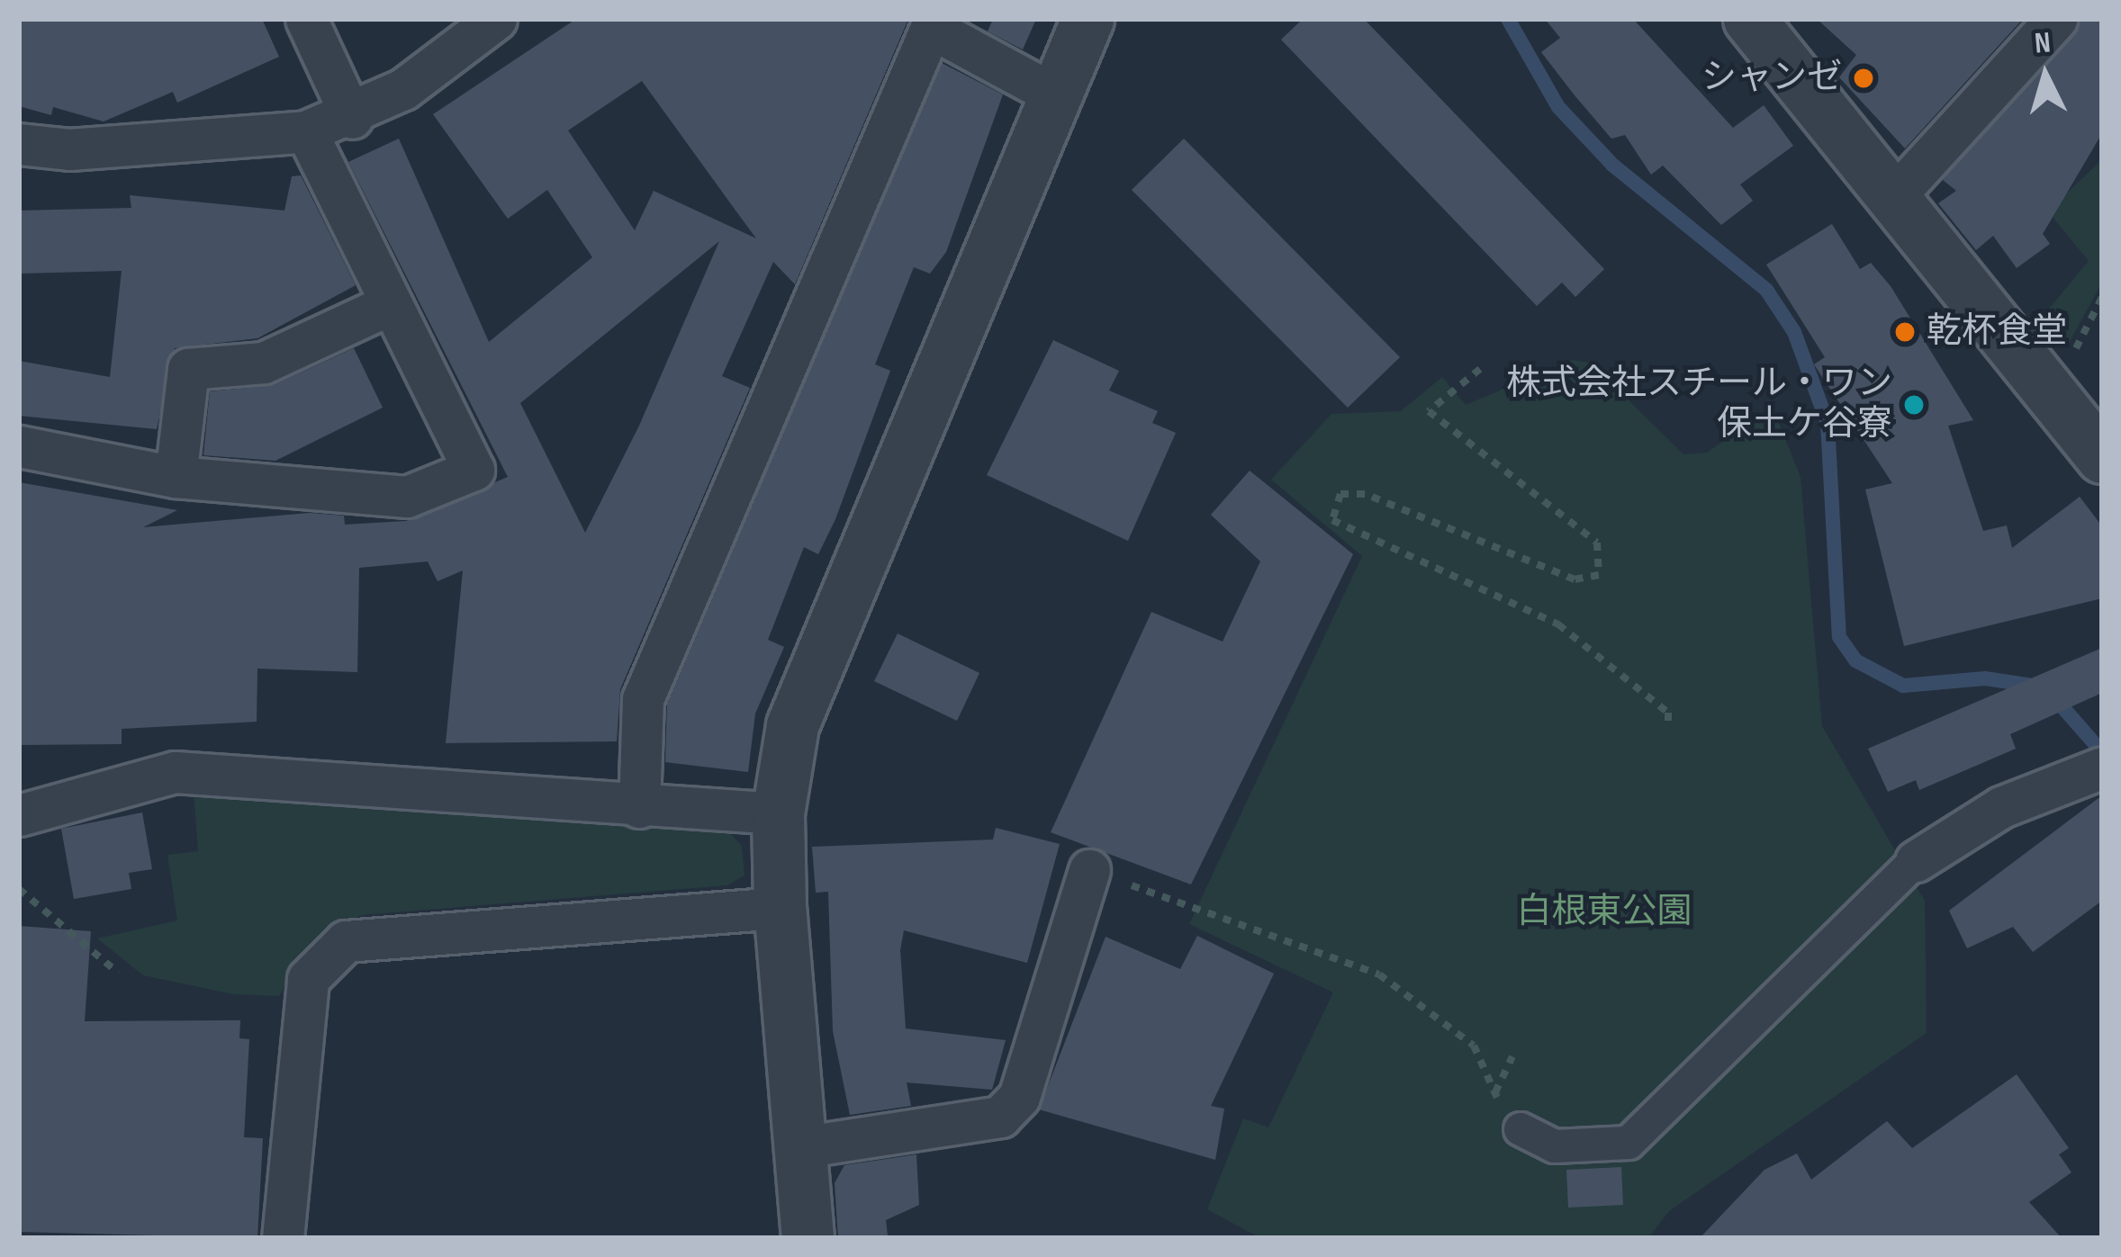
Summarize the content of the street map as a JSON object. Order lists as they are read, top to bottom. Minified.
{"parks":["白根東公園"],"places":["シャンゼ","乾杯食堂","株式会社スチール・ワン 保土ケ谷寮"],"north":"top"}
